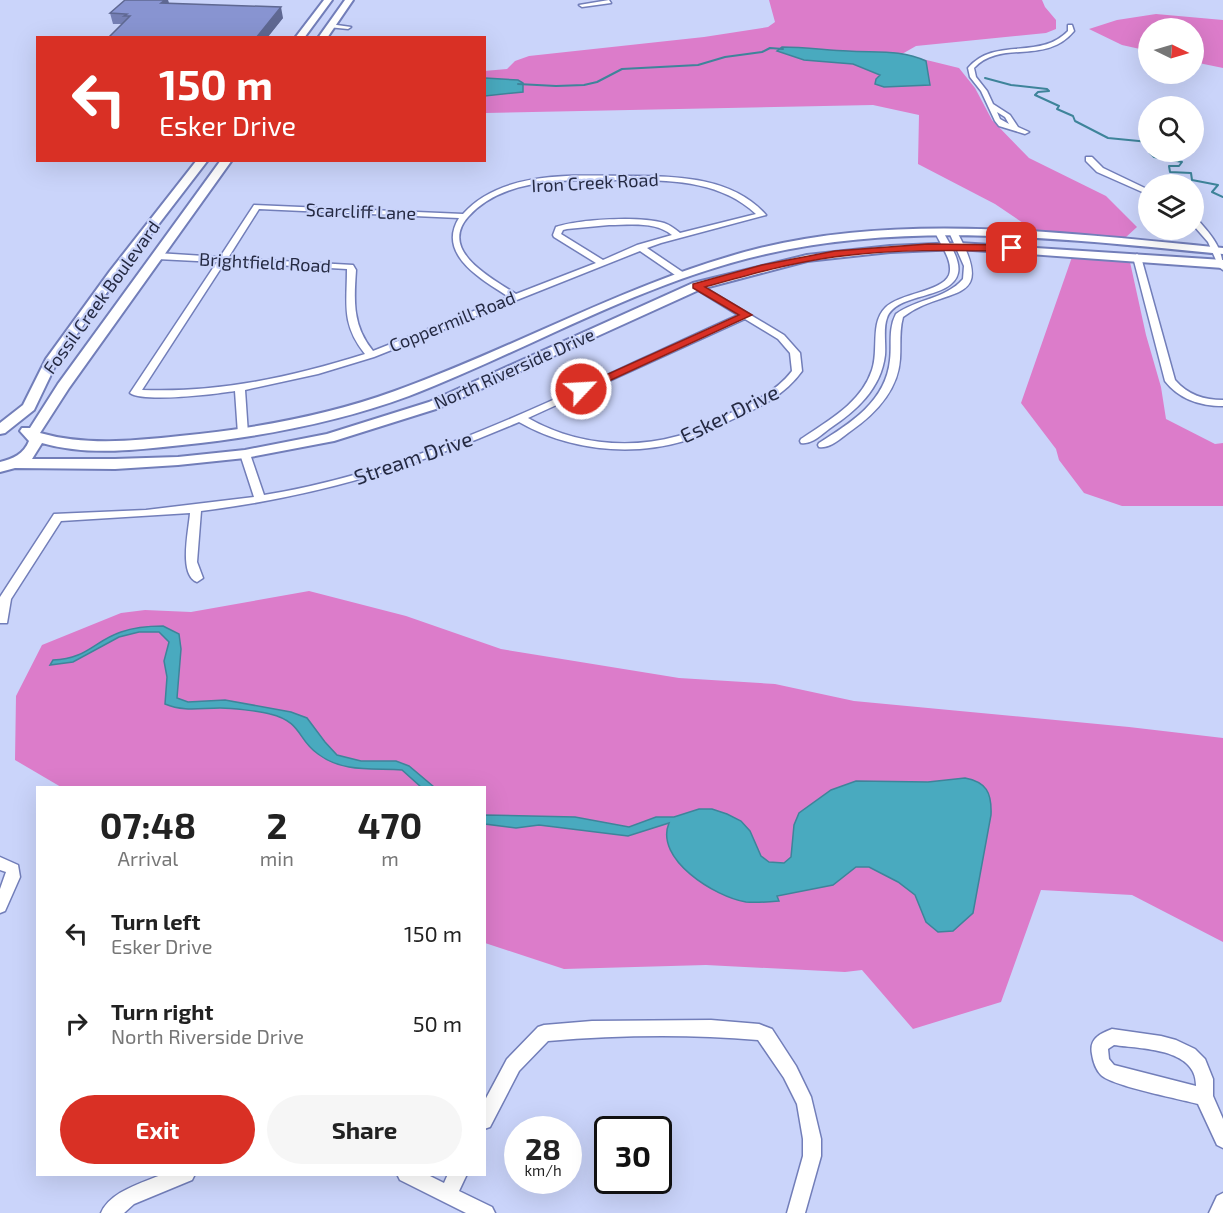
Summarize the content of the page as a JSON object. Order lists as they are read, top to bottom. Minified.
{"streets":{"main road":["Fossil Creek Boulevard","North Riverside Drive"],"street":["Iron Creek Road","Scarcliff Lane","Brightfield Road","Coppermill Road","Esker Drive","Stream Drive"]},"crossings":[["Iron Creek Road","Scarcliff Lane"],["Iron Creek Road","Coppermill Road"],["Scarcliff Lane","Brightfield Road"],["Scarcliff Lane","Coppermill Road"],["Brightfield Road","Fossil Creek Boulevard"],["Brightfield Road","Coppermill Road"],["Fossil Creek Boulevard","North Riverside Drive"],["North Riverside Drive","Esker Drive"],["Esker Drive","Stream Drive"]],"north":"right","page":{"turn":["150 m","Esker Drive"],"eta":["07:48","Arrival","2","min","470","m"],"list":[{"name":"Turn left","note":"Esker Drive","value":"150 m"},{"name":"Turn right","note":"North Riverside Drive","value":"50 m"}],"buttons":["Exit","Share"],"speed":"28 km/h","limit":"30"}}
